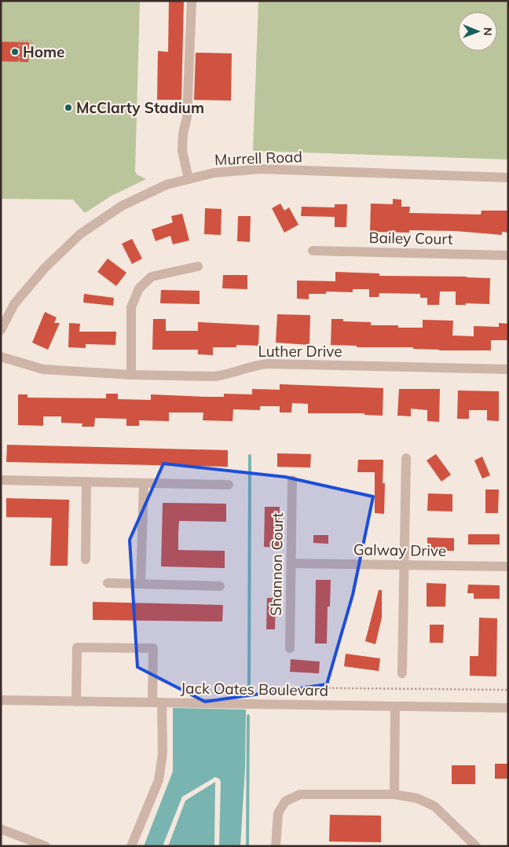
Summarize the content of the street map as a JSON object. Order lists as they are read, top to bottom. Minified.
{"streets":{"street":["Murrell Road","Bailey Court","Luther Drive","Galway Drive","Shannon Court","Jack Oates Boulevard"]},"crossings":[["Galway Drive","Shannon Court"]],"places":["Home","McClarty Stadium"],"north":"right"}
